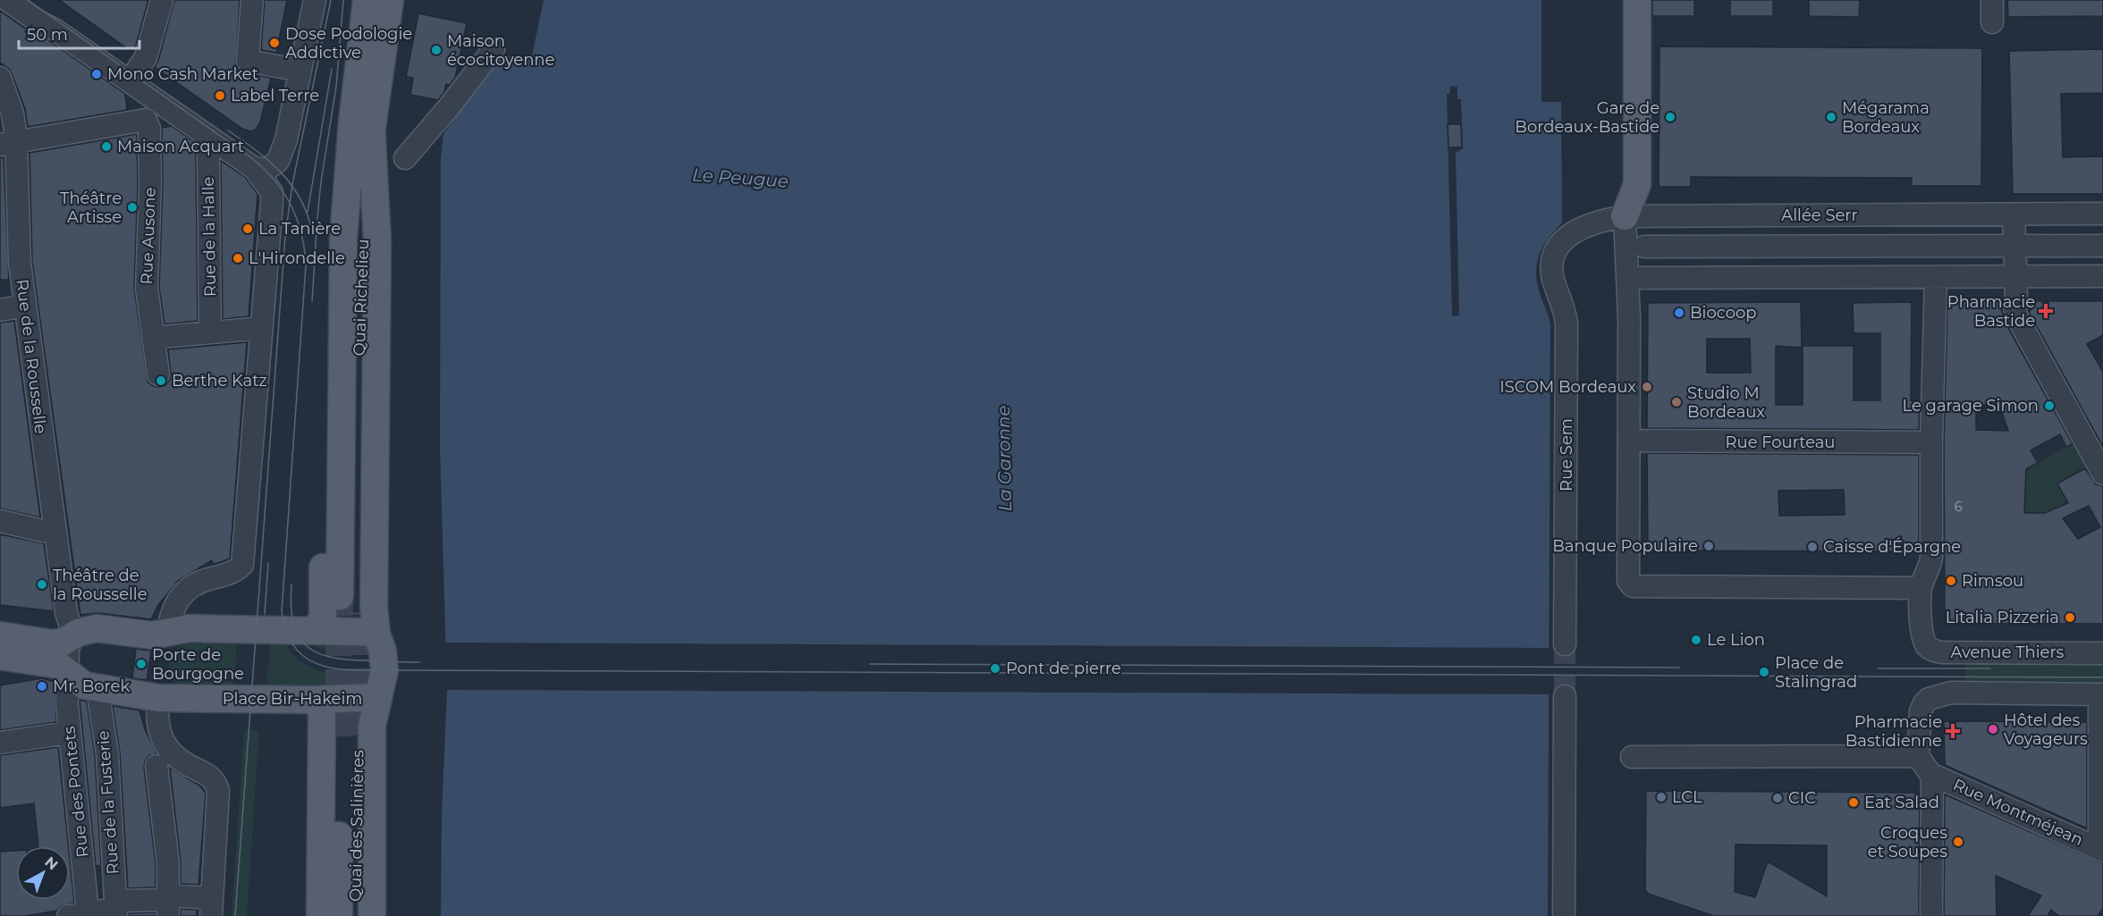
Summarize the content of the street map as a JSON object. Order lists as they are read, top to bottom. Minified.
{"streets":{"main road":["Quai Richelieu","Place Bir-Hakeim","Quai des Salinières"],"street":["Allée Serr","Rue Ausone","Rue de la Halle","Rue de la Rousselle","Rue Fourteau","Rue Sem","Avenue Thiers","Rue des Pontets","Rue de la Fusterie","Rue Montméjean"]},"crossings":[["Allée Serr","Rue Sem"],["Quai Richelieu","Place Bir-Hakeim"],["Rue de la Rousselle","Rue des Pontets"],["Place Bir-Hakeim","Rue des Pontets"],["Place Bir-Hakeim","Rue de la Fusterie"]],"water":["Le Peugue","La Garonne"],"places":{"other":["Dose Podologie Addictive","Maison écocitoyenne","Mono Cash Market","Label Terre","Gare de Bordeaux-Bastide","Mégarama Bordeaux","Maison Acquart","Théâtre Artisse","La Tanière","L'Hirondelle","Biocoop","Berthe Katz","ISCOM Bordeaux","Studio M Bordeaux","Le garage Simon","Banque Populaire","Caisse d'Épargne","Rimsou","Théâtre de la Rousselle","Litalia Pizzeria","Le Lion","Porte de Bourgogne","Pont de pierre","Place de Stalingrad","Mr. Borek","Hôtel des Voyageurs","LCL","CIC","Eat Salad","Croques et Soupes"],"health":["Pharmacie Bastide","Pharmacie Bastidienne"]},"house_numbers":["6"],"scale_bar":"50 m","north":"top right"}
